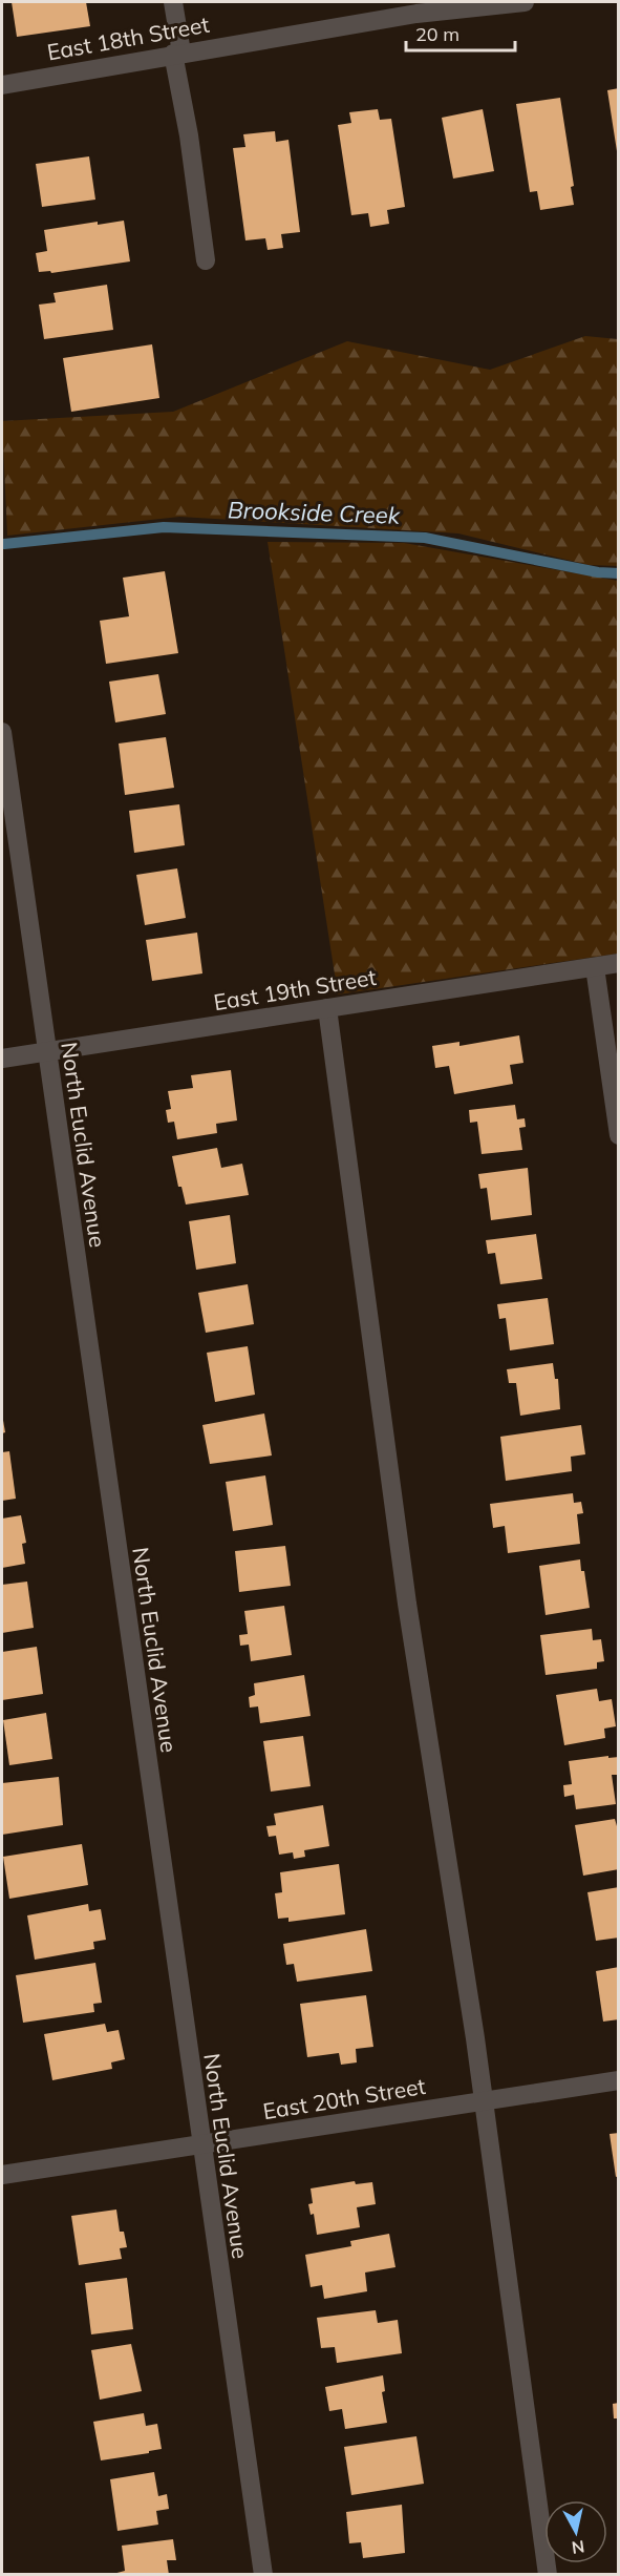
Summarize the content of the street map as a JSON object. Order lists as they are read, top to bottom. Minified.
{"streets":{"street":["East 18th Street","East 19th Street","North Euclid Avenue","East 20th Street"]},"crossings":[["East 19th Street","North Euclid Avenue"],["North Euclid Avenue","East 20th Street"]],"water":["Brookside Creek"],"scale_bar":"20 m","north":"bottom"}
